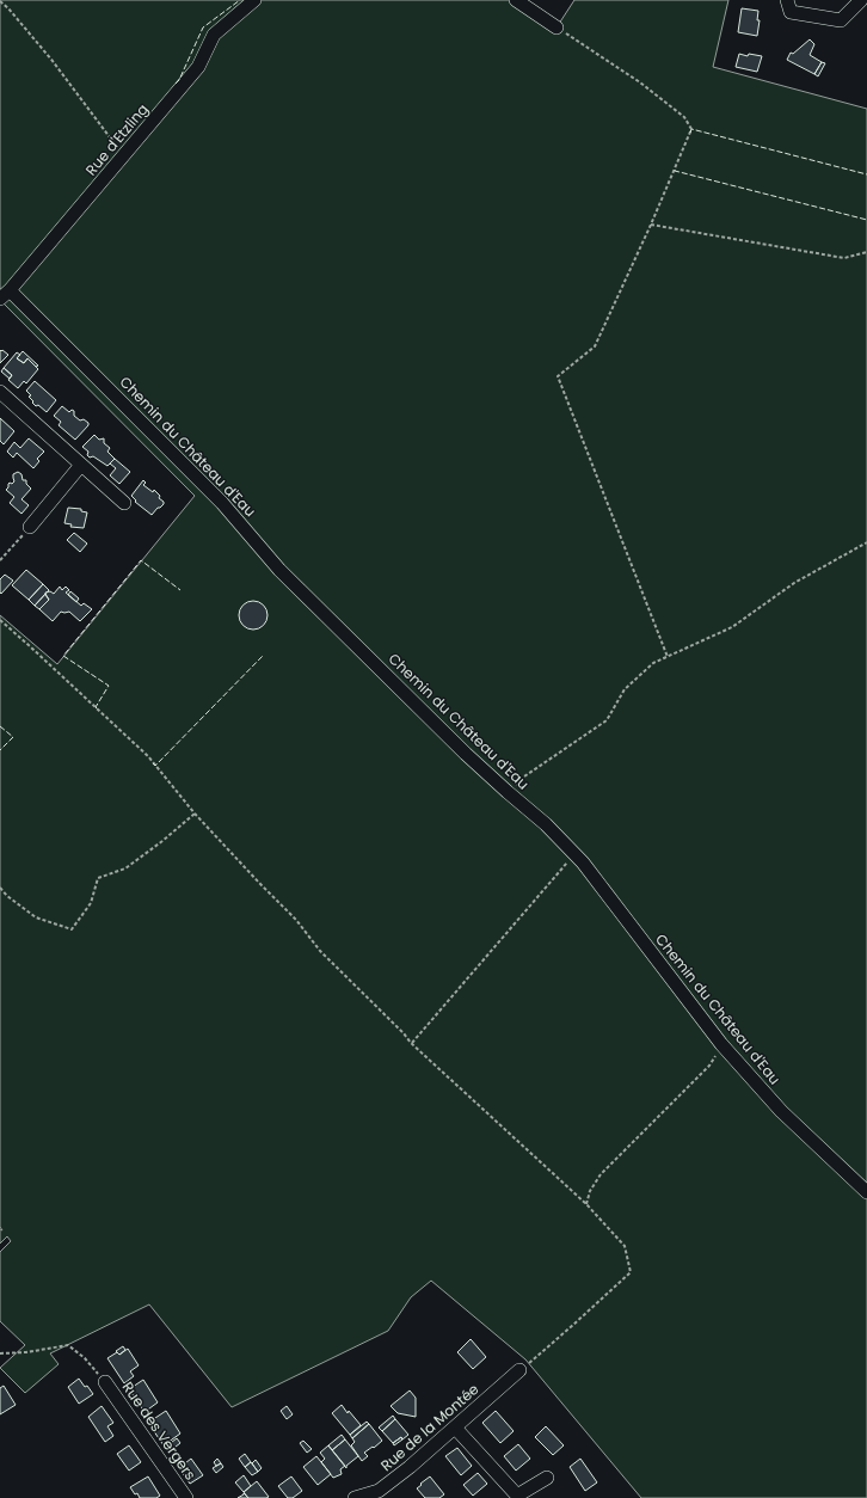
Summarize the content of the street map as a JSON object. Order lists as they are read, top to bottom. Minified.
{"streets":{"street":["Rue d'Etzling","Chemin du Château d'Eau","Rue de la Montée","Rue des Vergers"]},"crossings":[["Rue d'Etzling","Chemin du Château d'Eau"]]}
